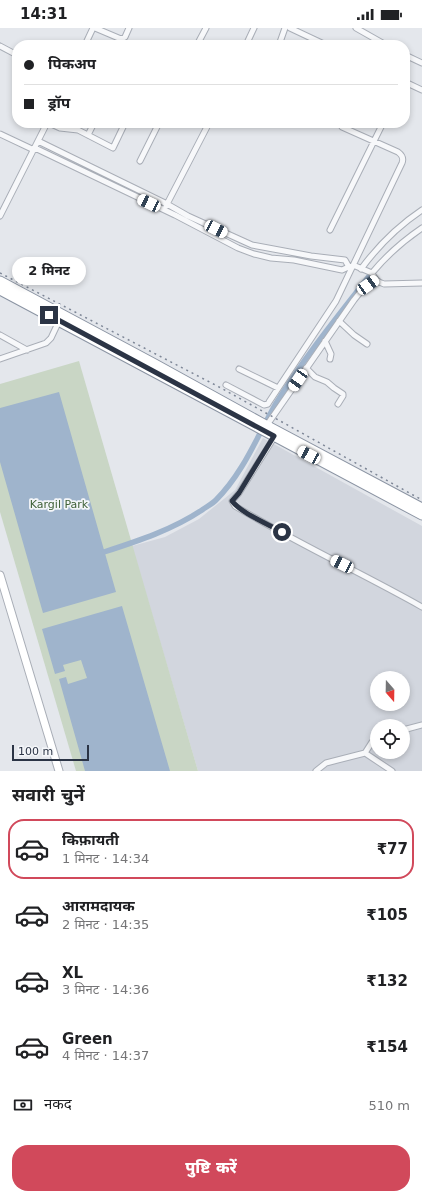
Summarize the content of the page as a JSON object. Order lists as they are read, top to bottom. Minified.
{"parks":["Kargil Park"],"scale_bar":"100 m","north":"bottom","page":{"status":"14:31","banner":["पिकअप","ड्रॉप"],"bubble":"2 मिनट","scale":"100 m","heading":"सवारी चुनें","list":[{"name":"किफ़ायती","note":"1 मिनट · 14:34","value":"₹77"},{"name":"आरामदायक","note":"2 मिनट · 14:35","value":"₹105"},{"name":"XL","note":"3 मिनट · 14:36","value":"₹132"},{"name":"Green","note":"4 मिनट · 14:37","value":"₹154"}],"pay":["नकद","510 m"],"buttons":"पुष्टि करें"}}
